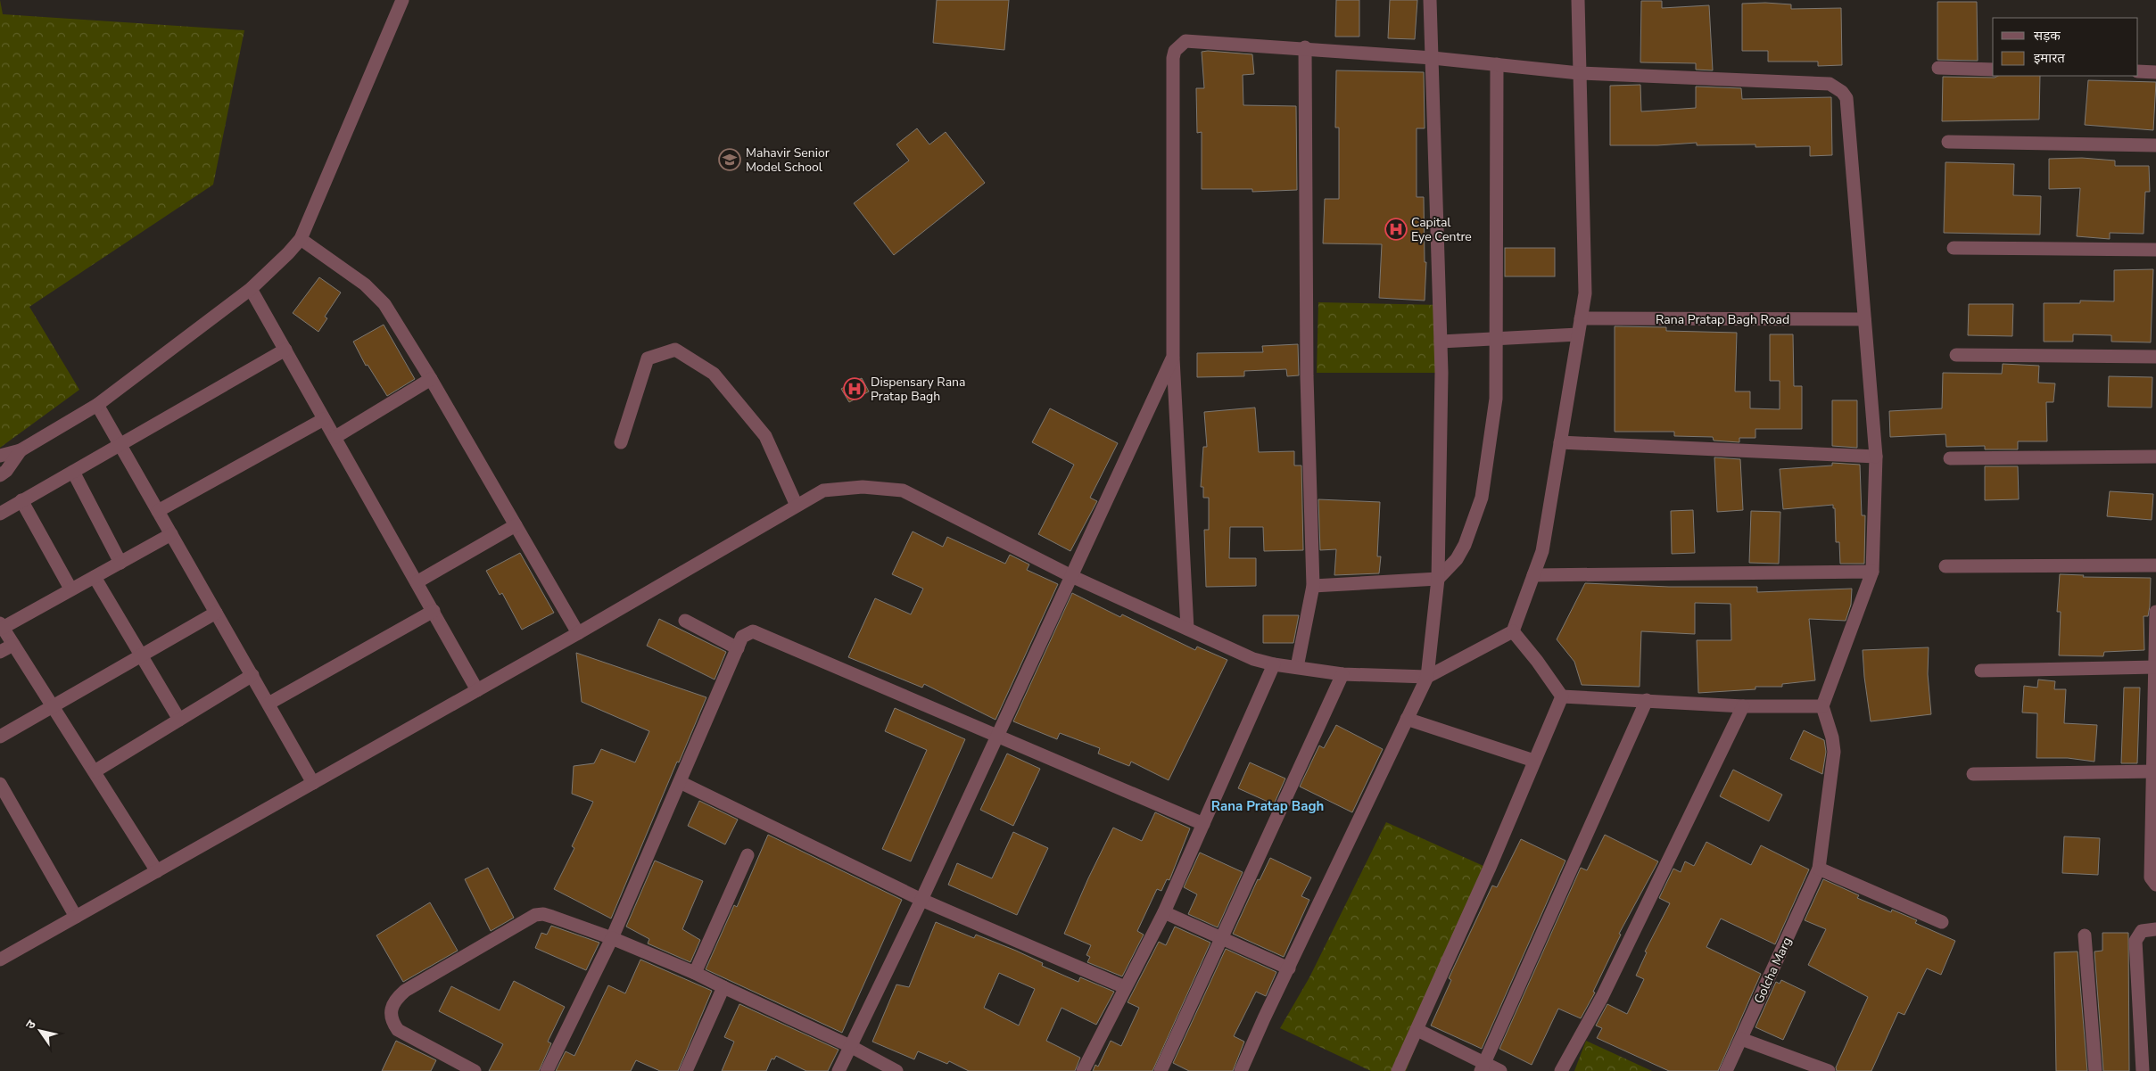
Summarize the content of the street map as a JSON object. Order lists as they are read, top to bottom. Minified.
{"streets":{"street":["Rana Pratap Bagh Road","Golcha Marg"]},"districts":["Rana Pratap Bagh"],"places":{"school or university":["Mahavir Senior Model School"],"hospital":["Capital Eye Centre","Dispensary Rana Pratap Bagh"]},"legend":["सड़क","इमारत"],"north":"top left"}
